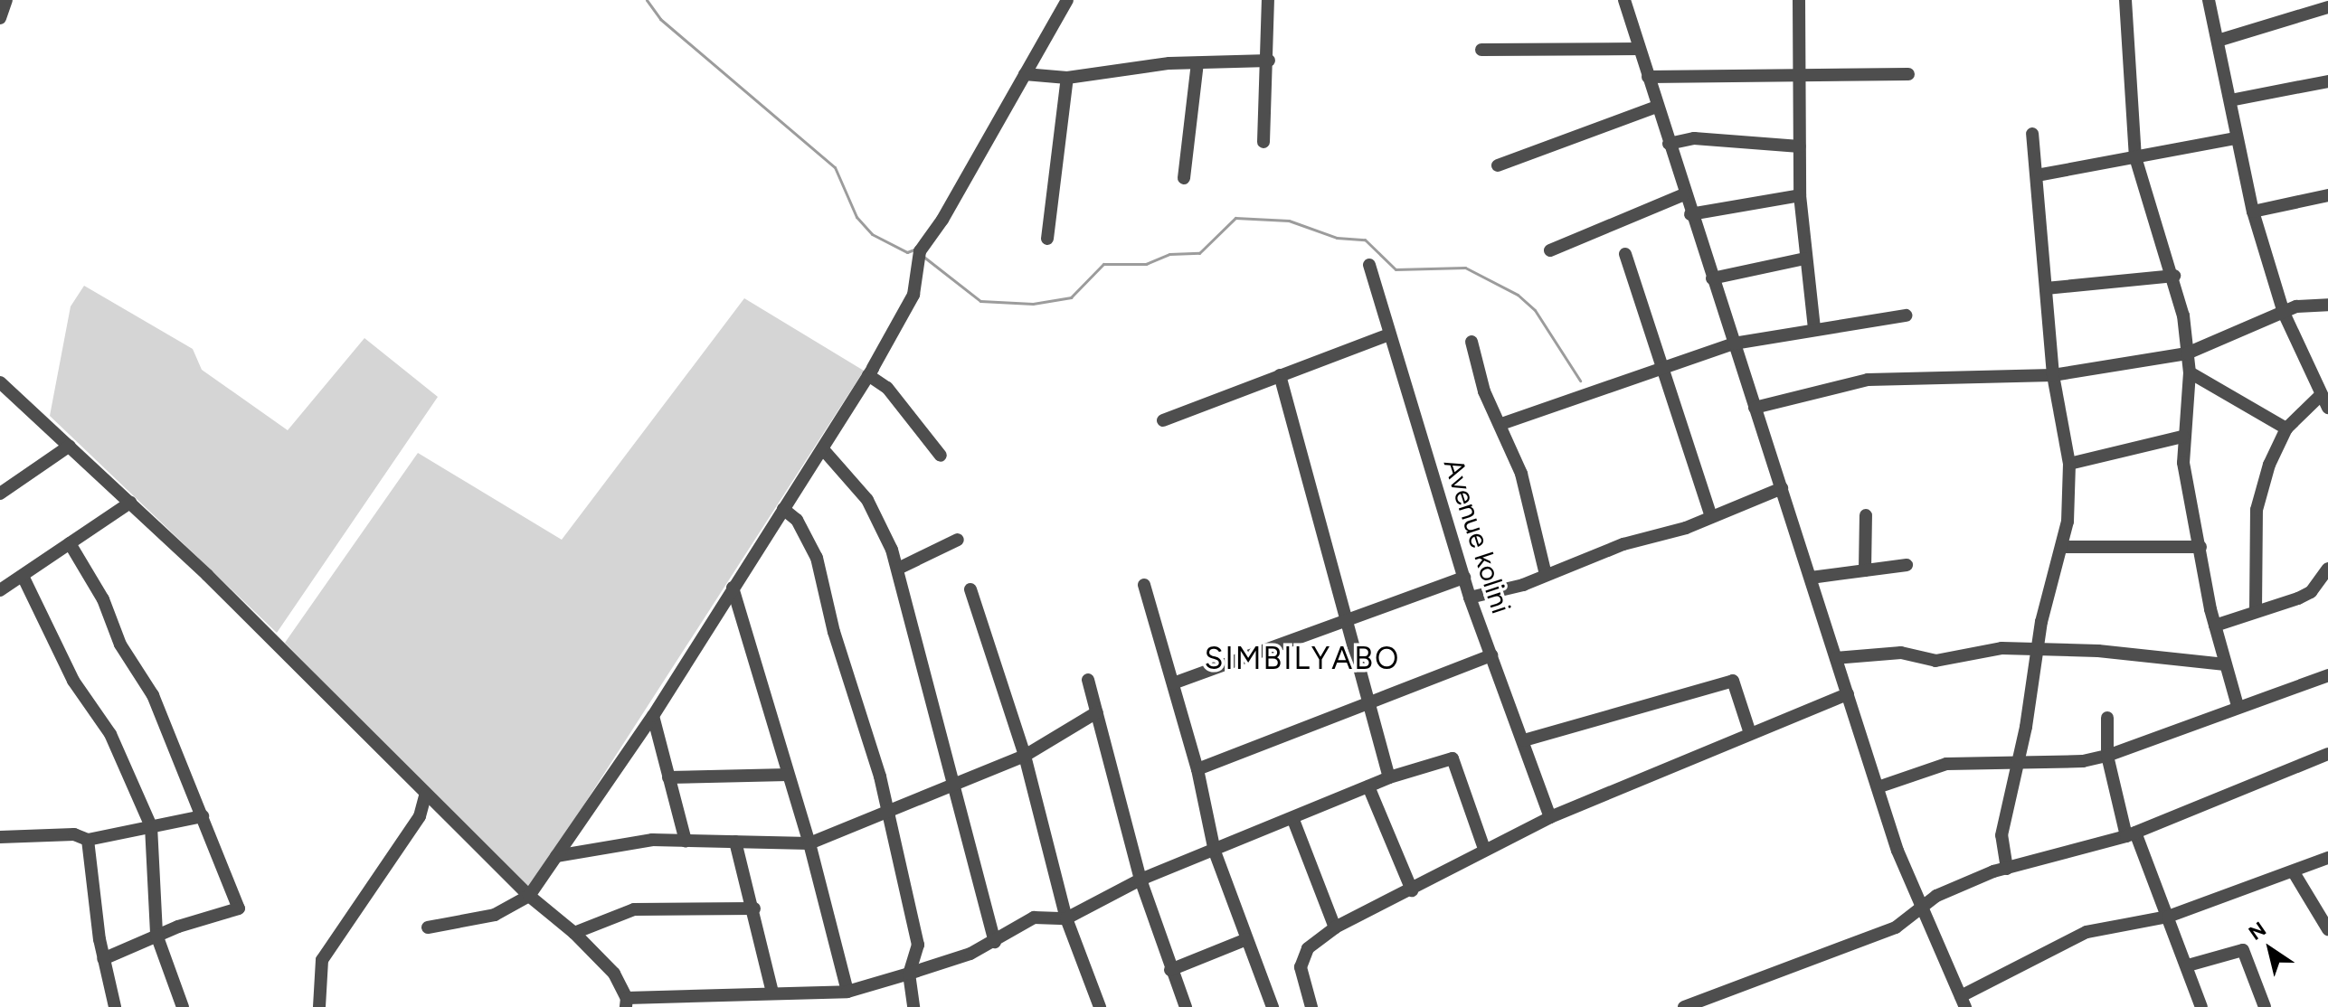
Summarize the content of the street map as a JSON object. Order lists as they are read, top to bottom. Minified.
{"streets":{"street":["Avenue kolini"]},"districts":["SIMBILYABO"],"north":"top left"}
